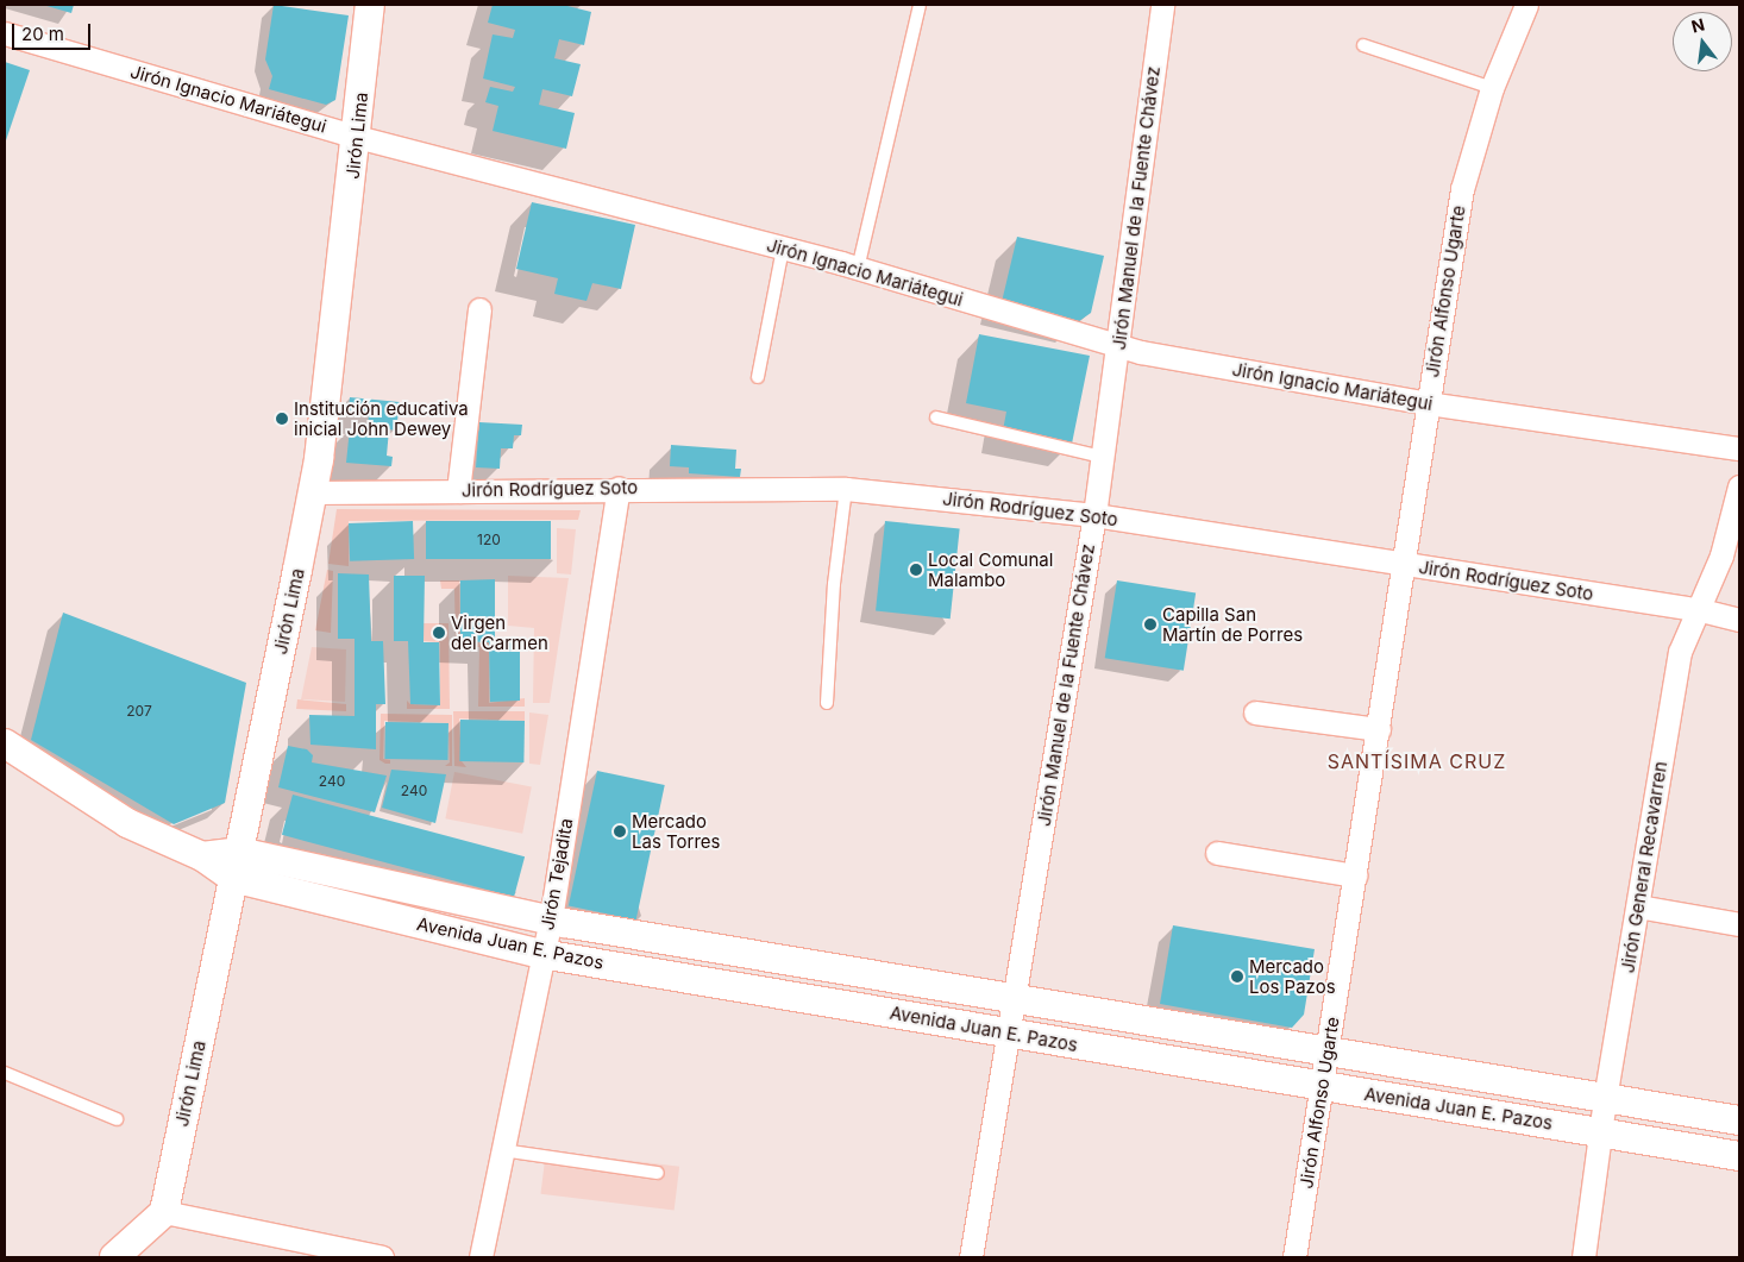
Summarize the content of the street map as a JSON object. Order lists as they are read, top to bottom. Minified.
{"streets":{"street":["Jirón Ignacio Mariátegui","Jirón Lima","Jirón Manuel de la Fuente Chávez","Jirón Alfonso Ugarte","Jirón Rodríguez Soto","Jirón General Recavarren","Jirón Tejadita","Avenida Juan E. Pazos"]},"crossings":[["Jirón Ignacio Mariátegui","Jirón Lima"],["Jirón Ignacio Mariátegui","Jirón Manuel de la Fuente Chávez"],["Jirón Ignacio Mariátegui","Jirón Alfonso Ugarte"],["Jirón Lima","Jirón Rodríguez Soto"],["Jirón Lima","Avenida Juan E. Pazos"],["Jirón Manuel de la Fuente Chávez","Jirón Rodríguez Soto"],["Jirón Manuel de la Fuente Chávez","Avenida Juan E. Pazos"],["Jirón Alfonso Ugarte","Jirón Rodríguez Soto"],["Jirón Alfonso Ugarte","Avenida Juan E. Pazos"],["Jirón Rodríguez Soto","Jirón General Recavarren"],["Jirón Rodríguez Soto","Jirón Tejadita"],["Jirón General Recavarren","Avenida Juan E. Pazos"],["Jirón Tejadita","Avenida Juan E. Pazos"]],"districts":["SANTÍSIMA CRUZ"],"places":["Institución educativa inicial John Dewey","Local Comunal Malambo","Capilla San Martín de Porres","Virgen del Carmen","Mercado Las Torres","Mercado Los Pazos"],"house_numbers":["120","207","240","240"],"scale_bar":"20 m","north":"top"}
